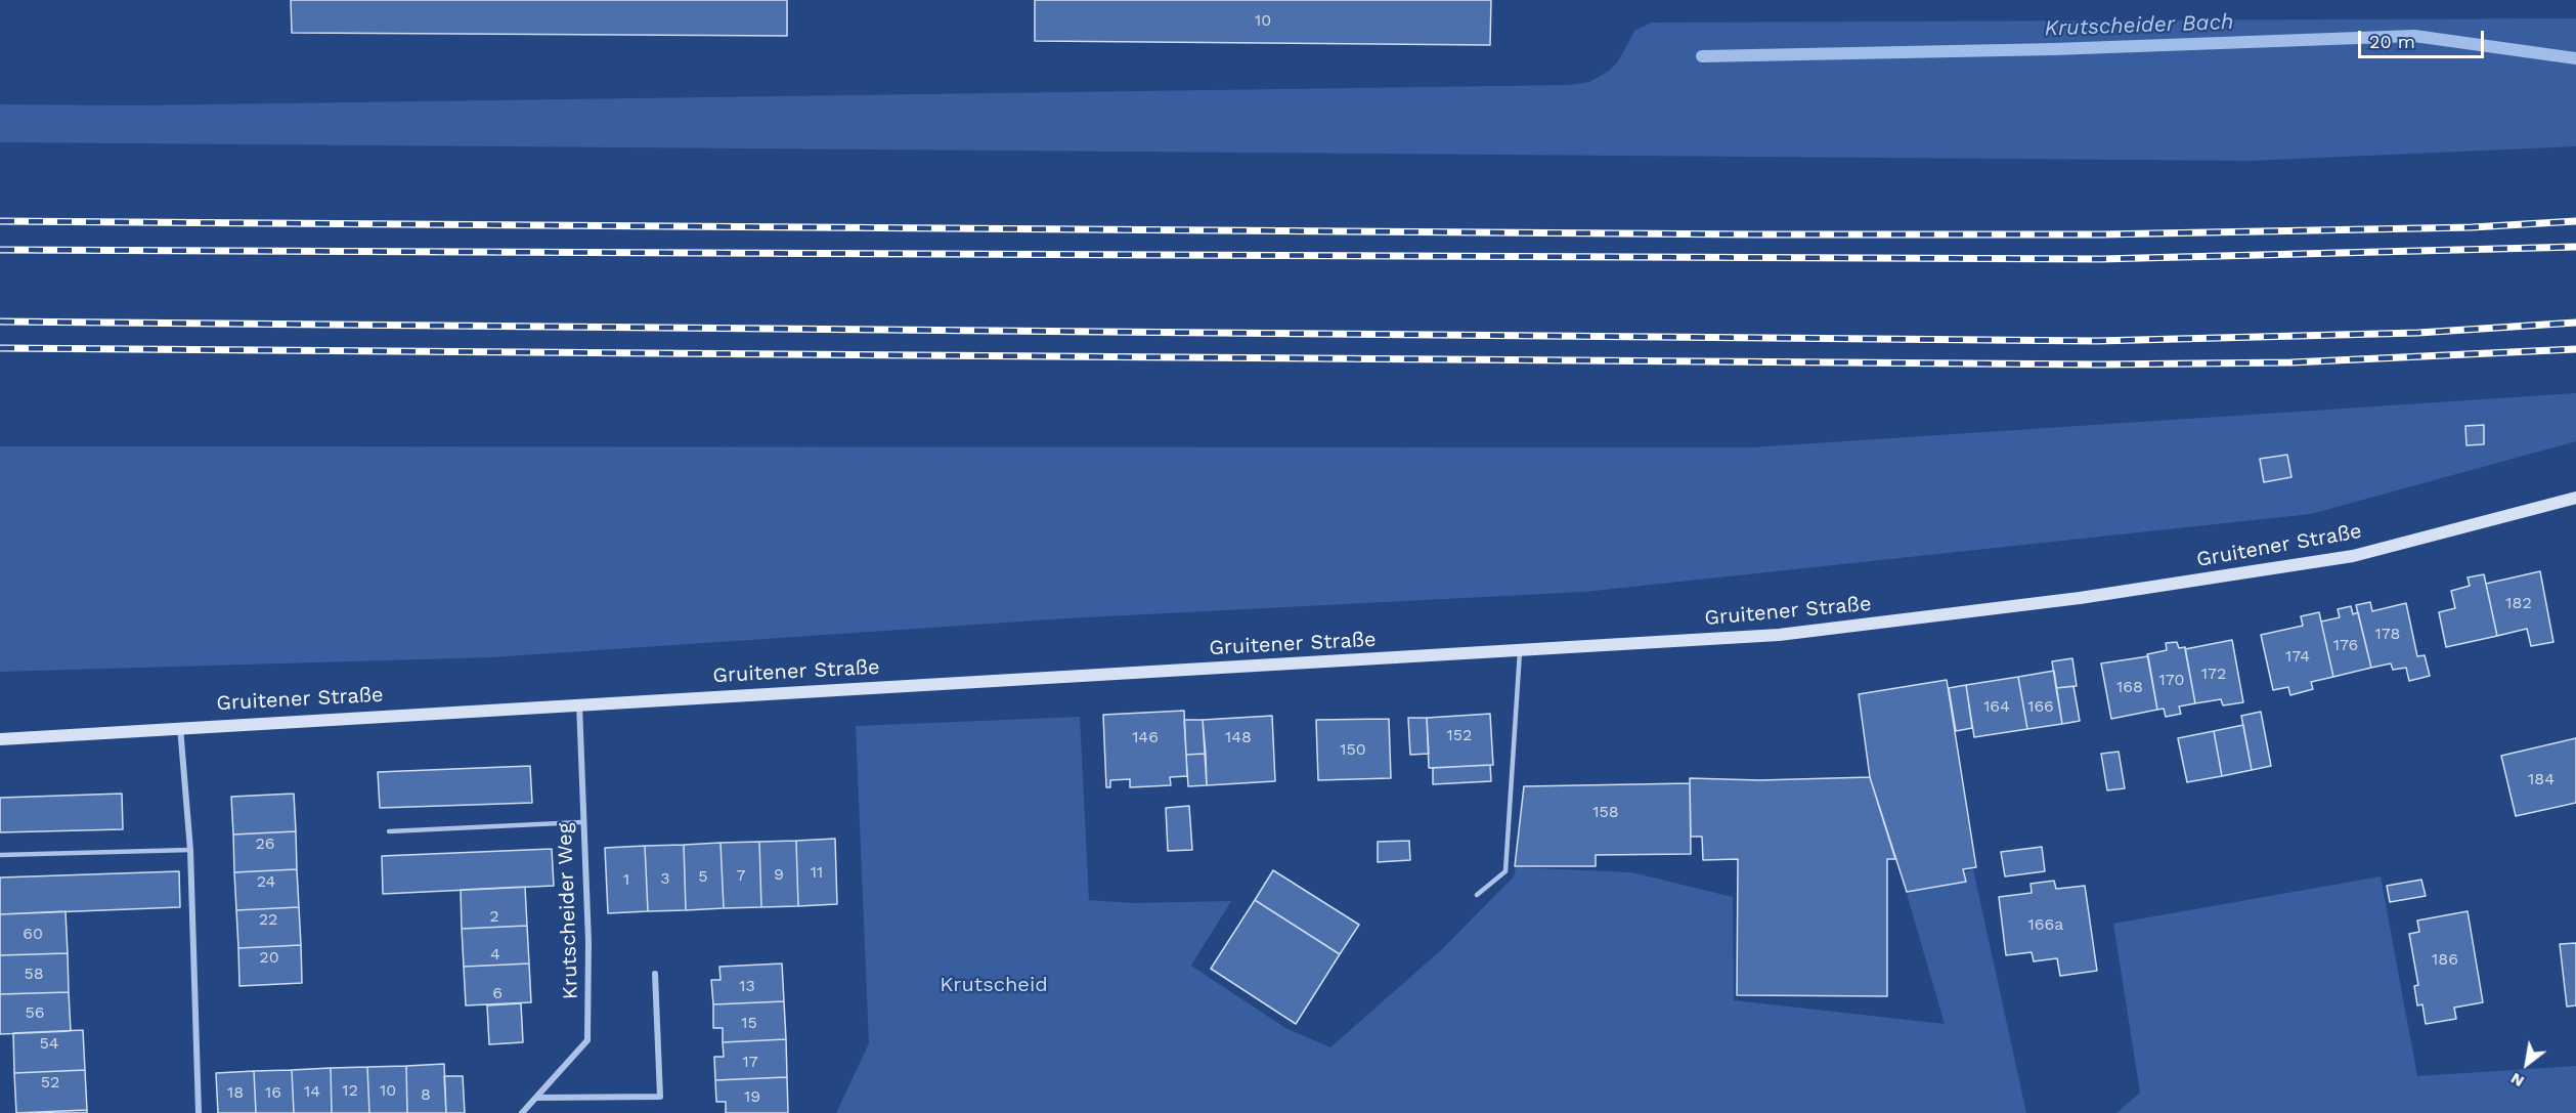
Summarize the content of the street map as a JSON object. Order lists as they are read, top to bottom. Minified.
{"streets":{"street":["Gruitener Straße","Krutscheider Weg"]},"crossings":[["Gruitener Straße","Krutscheider Weg"]],"water":["Krutscheider Bach"],"parks":["Krutscheid"],"house_numbers":["10","182","178","176","174","172","170","168","164","166","152","146","148","150","184","158","26","11","9","7","5","3","1","24","2","22","166a","60","4","20","186","58","13","6","56","15","54","17","52","12","10","14","18","16","8","19"],"scale_bar":"20 m","north":"bottom left"}
